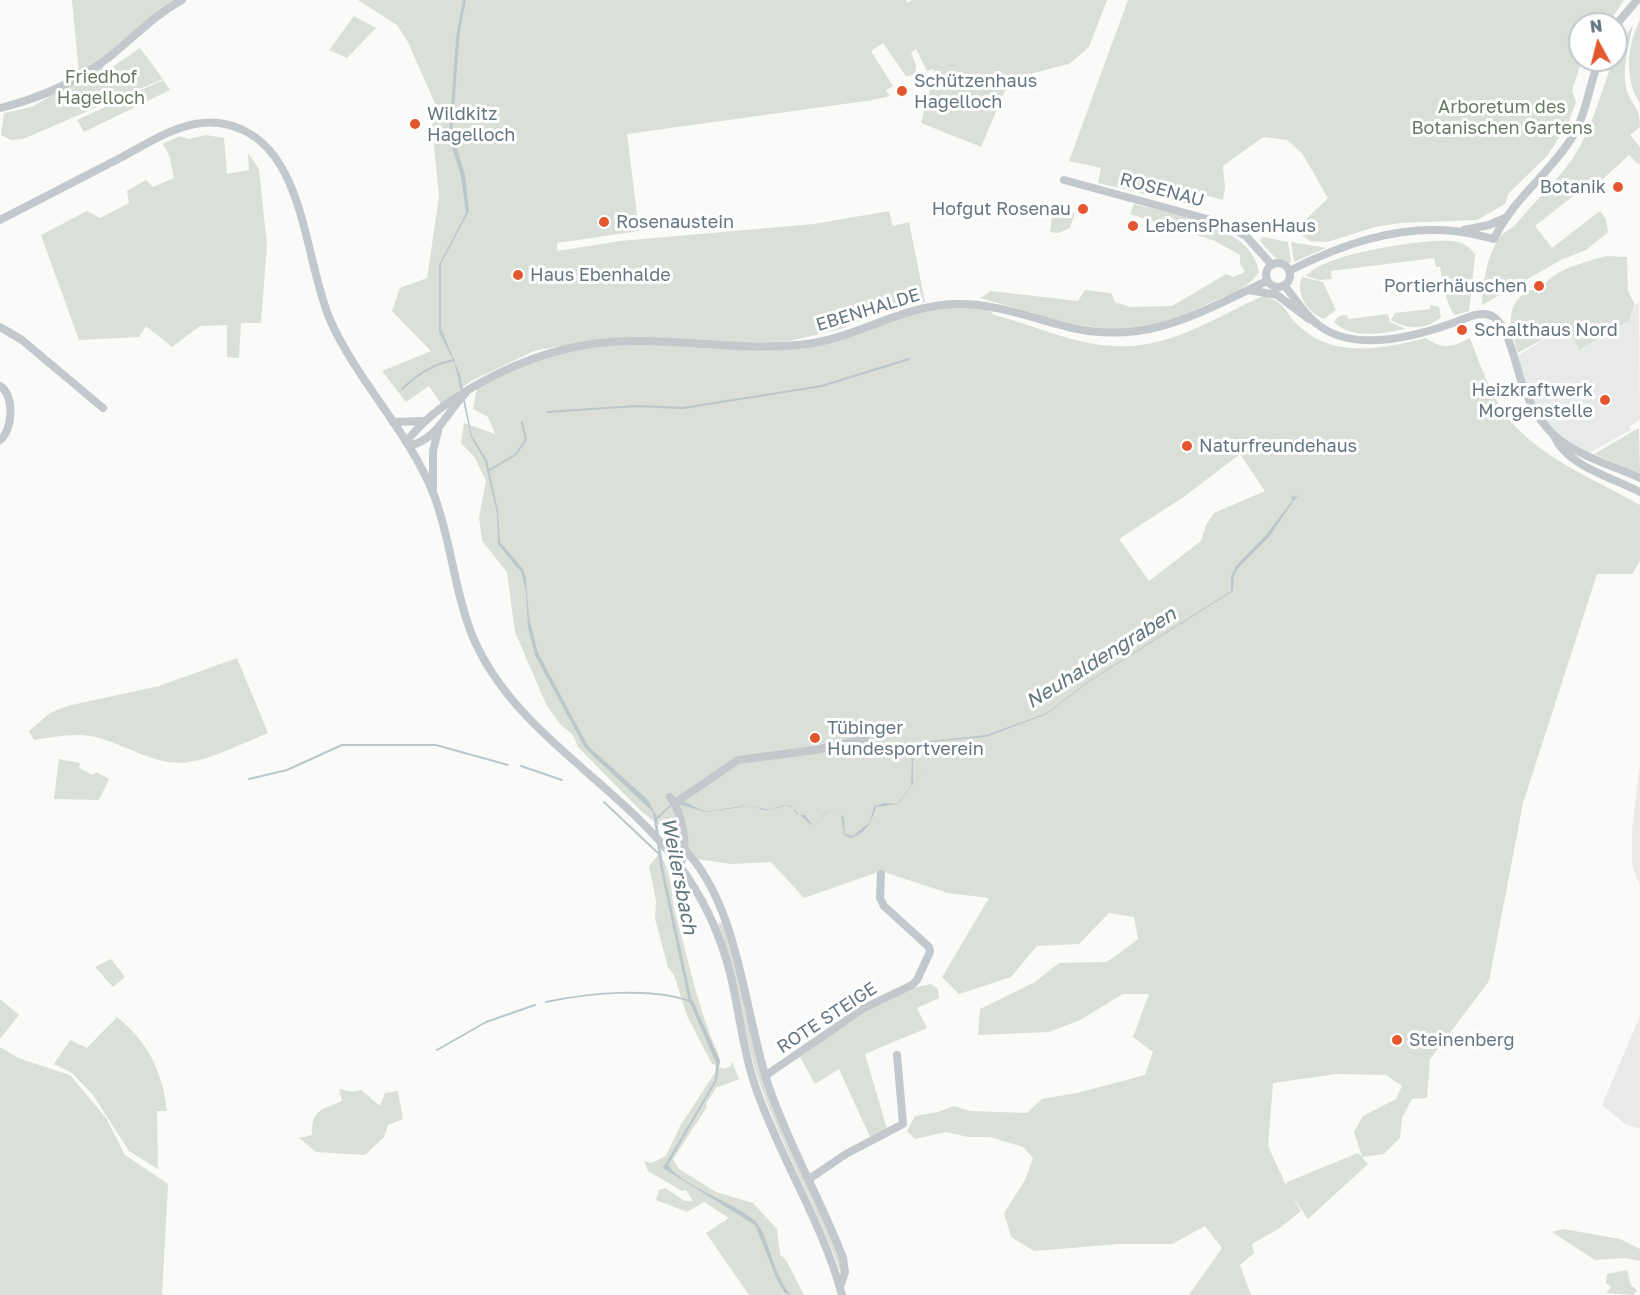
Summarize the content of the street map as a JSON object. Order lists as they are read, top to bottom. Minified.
{"streets":{"street":["ROSENAU","EBENHALDE","ROTE STEIGE"]},"crossings":[["ROSENAU","EBENHALDE"]],"water":["Neuhaldengraben","Weilersbach"],"parks":["Friedhof Hagelloch","Arboretum des Botanischen Gartens"],"places":["Schützenhaus Hagelloch","Wildkitz Hagelloch","Botanik","Hofgut Rosenau","Rosenaustein","LebensPhasenHaus","Haus Ebenhalde","Portierhäuschen","Schalthaus Nord","Heizkraftwerk Morgenstelle","Naturfreundehaus","Tübinger Hundesportverein","Steinenberg"],"north":"top"}
